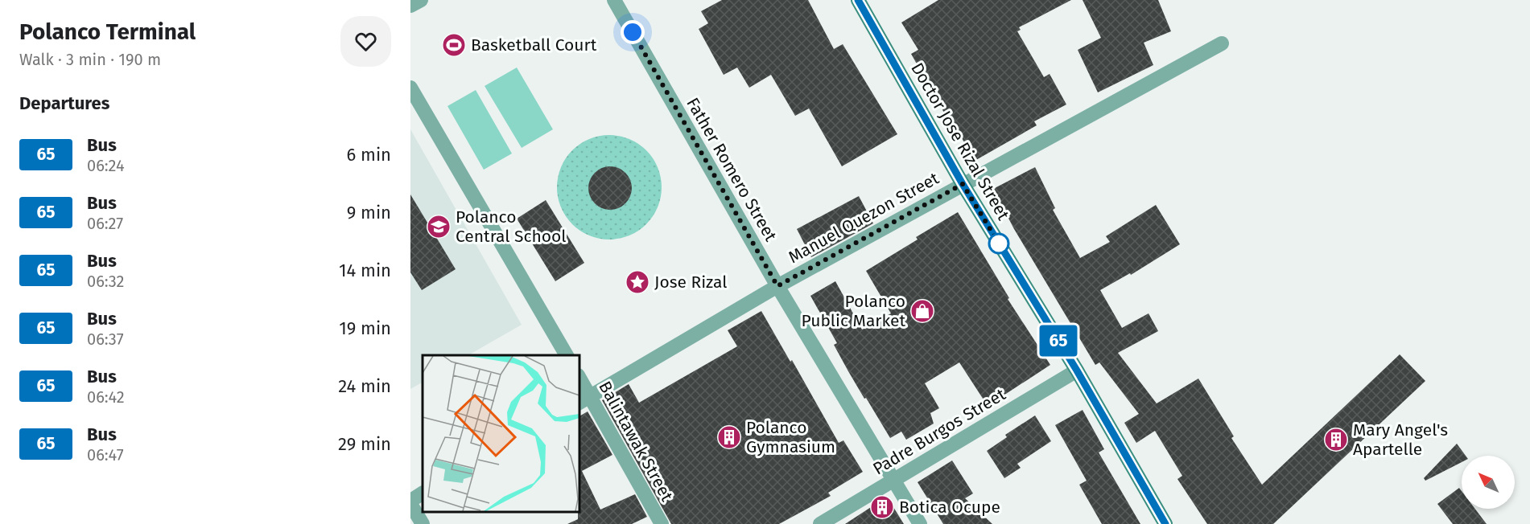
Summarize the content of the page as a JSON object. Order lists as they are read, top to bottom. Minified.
{"streets":{"main road":["Doctor Jose Rizal Street"],"street":["Father Romero Street","Manuel Quezon Street","Padre Burgos Street","Balintawak Street"]},"crossings":[["Doctor Jose Rizal Street","Manuel Quezon Street"],["Doctor Jose Rizal Street","Padre Burgos Street"],["Father Romero Street","Manuel Quezon Street"],["Father Romero Street","Padre Burgos Street"],["Manuel Quezon Street","Balintawak Street"]],"places":{"sports":["Basketball Court"],"school or university":["Polanco Central School"],"place":["Jose Rizal"],"shop":["Polanco Public Market"],"building":["Polanco Gymnasium","Mary Angel's Apartelle","Botica Ocupe"]},"lines":["bus line 65"],"north":"top left","page":{"heading":[["Polanco Terminal","Walk · 3 min · 190 m"],"Departures"],"on_map":"65","list":[{"mark":"65","name":"Bus","note":"06:24","value":"6 min"},{"mark":"65","name":"Bus","note":"06:27","value":"9 min"},{"mark":"65","name":"Bus","note":"06:32","value":"14 min"},{"mark":"65","name":"Bus","note":"06:37","value":"19 min"},{"mark":"65","name":"Bus","note":"06:42","value":"24 min"},{"mark":"65","name":"Bus","note":"06:47","value":"29 min"}]}}
